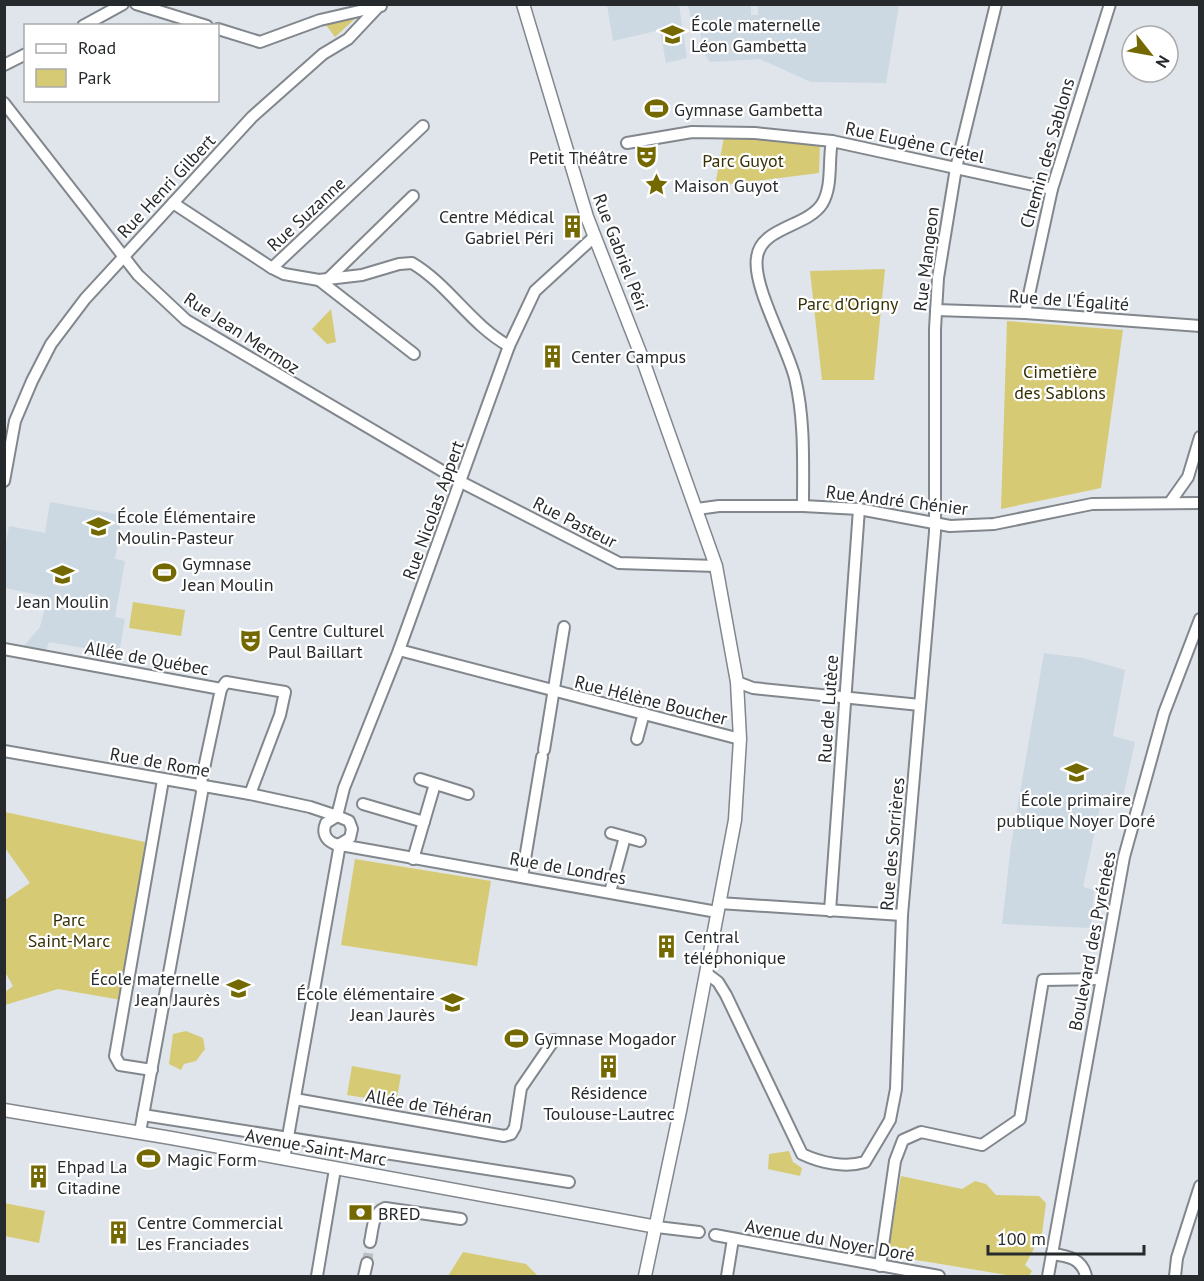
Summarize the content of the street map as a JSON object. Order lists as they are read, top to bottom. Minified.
{"streets":{"street":["Rue Eugène Crétel","Chemin des Sablons","Rue Henri Gilbert","Rue Suzanne","Rue Gabriel Péri","Rue Mangeon","Rue de l'Égalité","Rue Jean Mermoz","Rue André Chénier","Rue Nicolas Appert","Rue Pasteur","Allée de Québec","Rue Hélène Boucher","Rue de Lutèce","Rue de Rome","Rue des Sorrières","Rue de Londres","Boulevard des Pyrénées","Allée de Téhéran","Avenue Saint-Marc","Avenue du Noyer Doré"]},"crossings":[["Rue Eugène Crétel","Chemin des Sablons"],["Rue Eugène Crétel","Rue Mangeon"],["Chemin des Sablons","Rue de l'Égalité"],["Rue Henri Gilbert","Rue Suzanne"],["Rue Henri Gilbert","Rue Jean Mermoz"],["Rue Gabriel Péri","Rue André Chénier"],["Rue Gabriel Péri","Rue Nicolas Appert"],["Rue Gabriel Péri","Rue Pasteur"],["Rue Gabriel Péri","Rue Hélène Boucher"],["Rue Gabriel Péri","Rue des Sorrières"],["Rue Gabriel Péri","Rue de Londres"],["Rue Gabriel Péri","Avenue Saint-Marc"],["Rue Mangeon","Rue de l'Égalité"],["Rue Mangeon","Rue André Chénier"],["Rue Mangeon","Rue des Sorrières"],["Rue Jean Mermoz","Rue Nicolas Appert"],["Rue Jean Mermoz","Rue Pasteur"],["Rue André Chénier","Rue de Lutèce"],["Rue André Chénier","Rue des Sorrières"],["Rue Nicolas Appert","Rue Pasteur"],["Rue Nicolas Appert","Rue Hélène Boucher"],["Rue Nicolas Appert","Rue de Rome"],["Rue Nicolas Appert","Rue de Londres"],["Allée de Québec","Rue de Rome"],["Allée de Québec","Avenue Saint-Marc"],["Rue Hélène Boucher","Rue de Londres"],["Rue de Lutèce","Rue de Londres"],["Rue de Rome","Rue de Londres"],["Rue des Sorrières","Rue de Londres"]],"parks":["Parc Guyot","Parc d'Origny","Cimetière des Sablons","Parc Saint-Marc"],"places":{"school or university":["École maternelle Léon Gambetta","École Élémentaire Moulin-Pasteur","Jean Moulin","École primaire publique Noyer Doré","École maternelle Jean Jaurès","École élémentaire Jean Jaurès"],"sports":["Gymnase Gambetta","Gymnase Jean Moulin","Gymnase Mogador","Magic Form"],"theatre":["Petit Théâtre","Centre Culturel Paul Baillart"],"place":["Maison Guyot"],"building":["Centre Médical Gabriel Péri","Center Campus","Central téléphonique","Résidence Toulouse-Lautrec","Ehpad La Citadine","Centre Commercial Les Franciades"],"bank":["BRED"]},"legend":["Road","Park"],"scale_bar":"100 m","north":"bottom right"}
